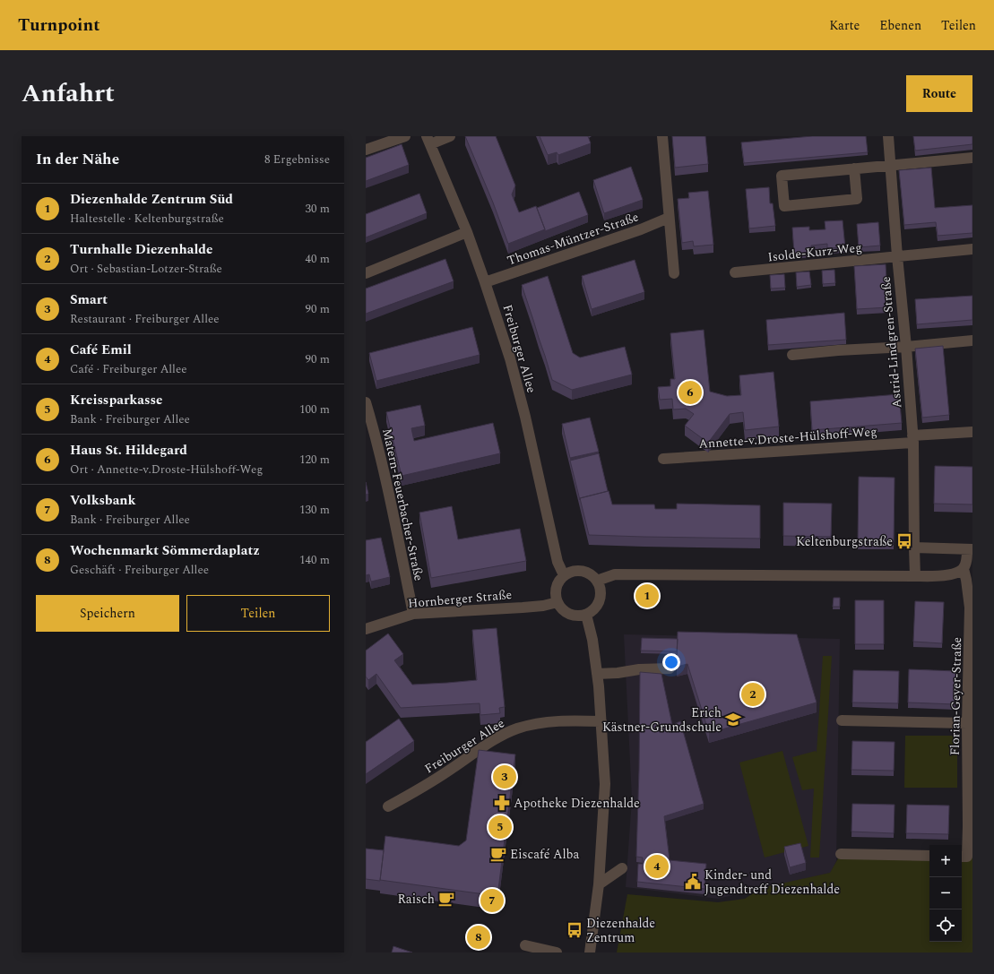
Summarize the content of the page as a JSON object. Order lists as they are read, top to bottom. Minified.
{"streets":{"street":["Thomas-Müntzer-Straße","Isolde-Kurz-Weg","Astrid-Lindgren-Straße","Freiburger Allee","Annette-v.Droste-Hülshoff-Weg","Matern-Feuerbacher-Straße","Hornberger Straße","Florian-Geyer-Straße"]},"crossings":[["Thomas-Müntzer-Straße","Freiburger Allee"],["Isolde-Kurz-Weg","Astrid-Lindgren-Straße"],["Astrid-Lindgren-Straße","Annette-v.Droste-Hülshoff-Weg"],["Freiburger Allee","Hornberger Straße"],["Matern-Feuerbacher-Straße","Hornberger Straße"]],"places":{"bus stop":["Keltenburgstraße","Diezenhalde Zentrum"],"school or university":["Erich Kästner-Grundschule"],"pharmacy":["Apotheke Diezenhalde"],"cafe":["Eiscafé Alba","Raisch"],"public building":["Kinder- und Jugendtreff Diezenhalde"]},"page":{"header":"Turnpoint","nav":["Karte","Ebenen","Teilen"],"title":"Anfahrt","buttons":["Route",["Speichern","Teilen"]],"heading":["In der Nähe","8 Ergebnisse"],"list":[{"mark":"1","name":"Diezenhalde Zentrum Süd","note":"Haltestelle · Keltenburgstraße","value":"30 m"},{"mark":"2","name":"Turnhalle Diezenhalde","note":"Ort · Sebastian-Lotzer-Straße","value":"40 m"},{"mark":"3","name":"Smart","note":"Restaurant · Freiburger Allee","value":"90 m"},{"mark":"4","name":"Café Emil","note":"Café · Freiburger Allee","value":"90 m"},{"mark":"5","name":"Kreissparkasse","note":"Bank · Freiburger Allee","value":"100 m"},{"mark":"6","name":"Haus St. Hildegard","note":"Ort · Annette-v.Droste-Hülshoff-Weg","value":"120 m"},{"mark":"7","name":"Volksbank","note":"Bank · Freiburger Allee","value":"130 m"},{"mark":"8","name":"Wochenmarkt Sömmerdaplatz","note":"Geschäft · Freiburger Allee","value":"140 m"}],"pins":["6","1","2","3","5","4","7","8"],"map_buttons":["+","−"]}}
